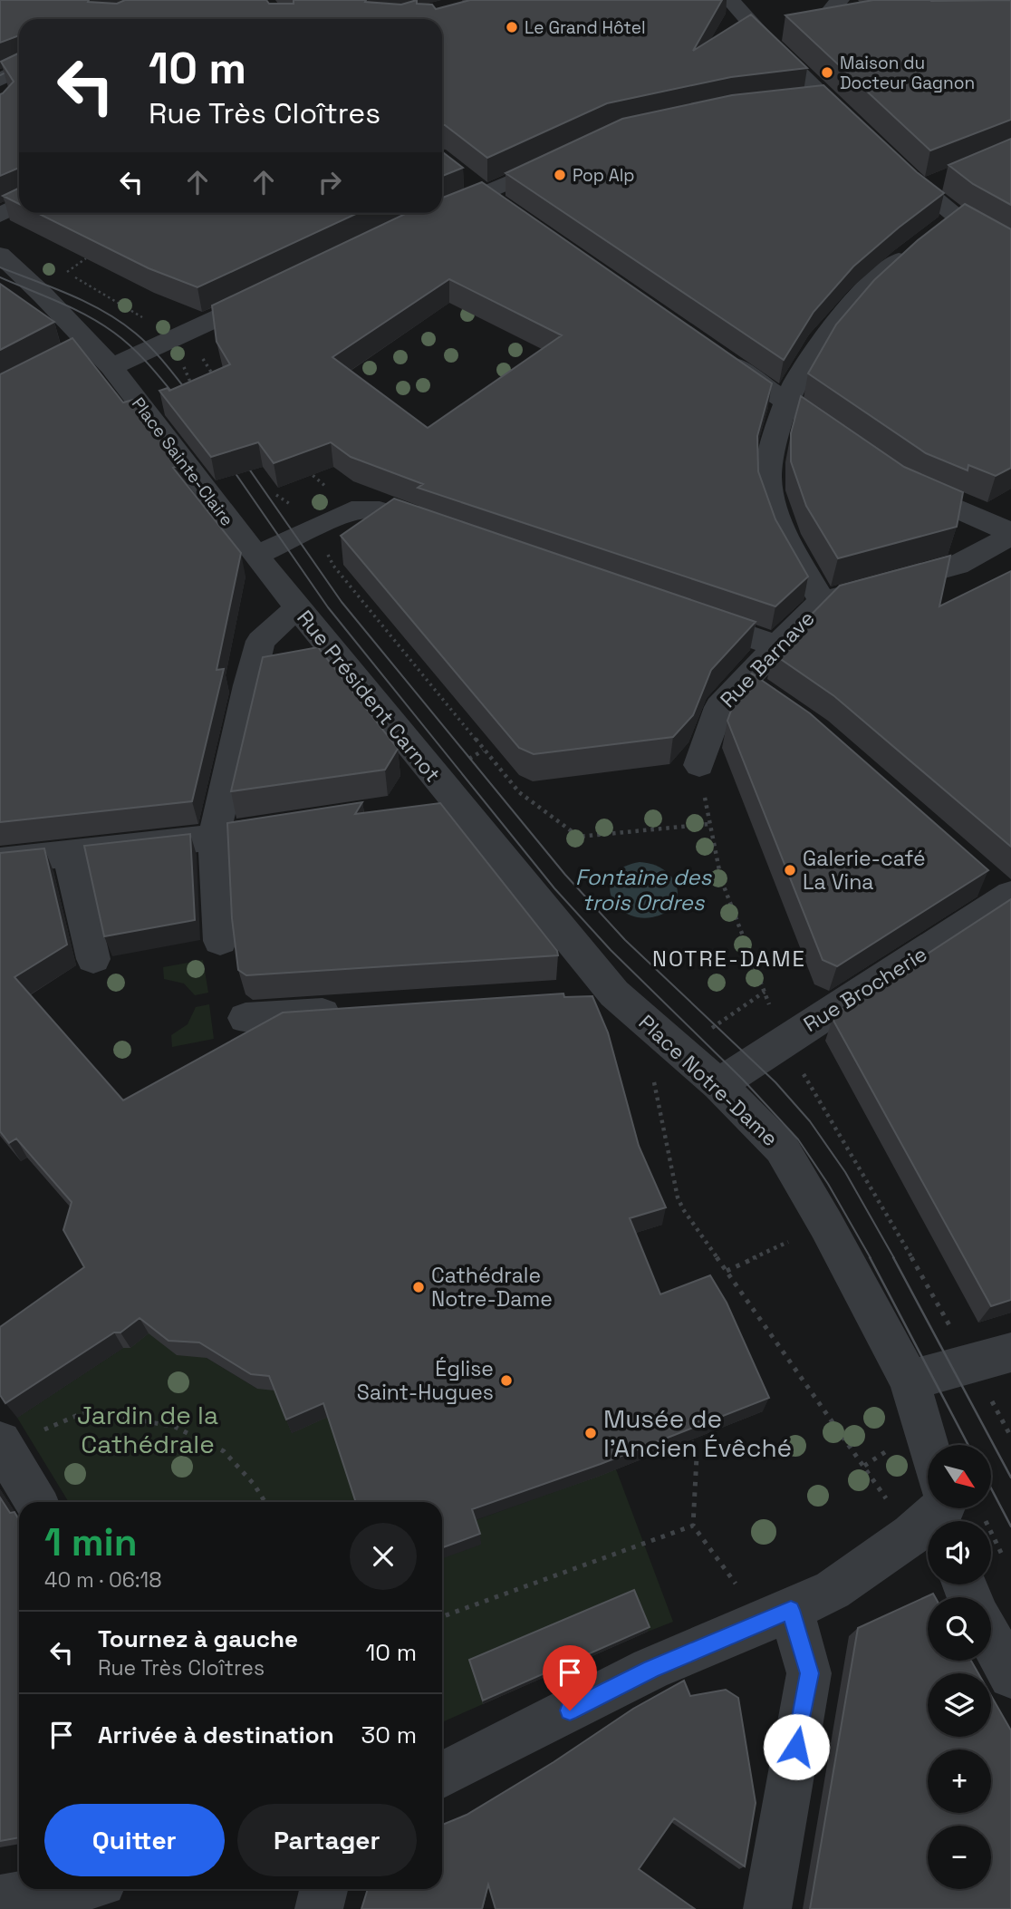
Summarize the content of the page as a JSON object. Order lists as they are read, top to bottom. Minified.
{"streets":{"street":["Place Sainte-Claire","Rue Barnave","Rue Président Carnot","Rue Brocherie","Place Notre-Dame"]},"crossings":[["Place Sainte-Claire","Rue Président Carnot"],["Rue Président Carnot","Place Notre-Dame"],["Rue Brocherie","Place Notre-Dame"]],"districts":["NOTRE-DAME"],"water":["Fontaine des trois Ordres"],"parks":["Jardin de la Cathédrale"],"places":["Le Grand Hôtel","Maison du Docteur Gagnon","Pop Alp","Galerie-café La Vina","Cathédrale Notre-Dame","Église Saint-Hugues","Musée de l'Ancien Évêché"],"north":"bottom right","page":{"turn":["10 m","Rue Très Cloîtres"],"map_buttons":["+","−"],"heading":["1 min","40 m · 06:18"],"list":[{"name":"Tournez à gauche","note":"Rue Très Cloîtres","value":"10 m"},{"name":"Arrivée à destination","value":"30 m"}],"buttons":["Quitter","Partager"]}}
